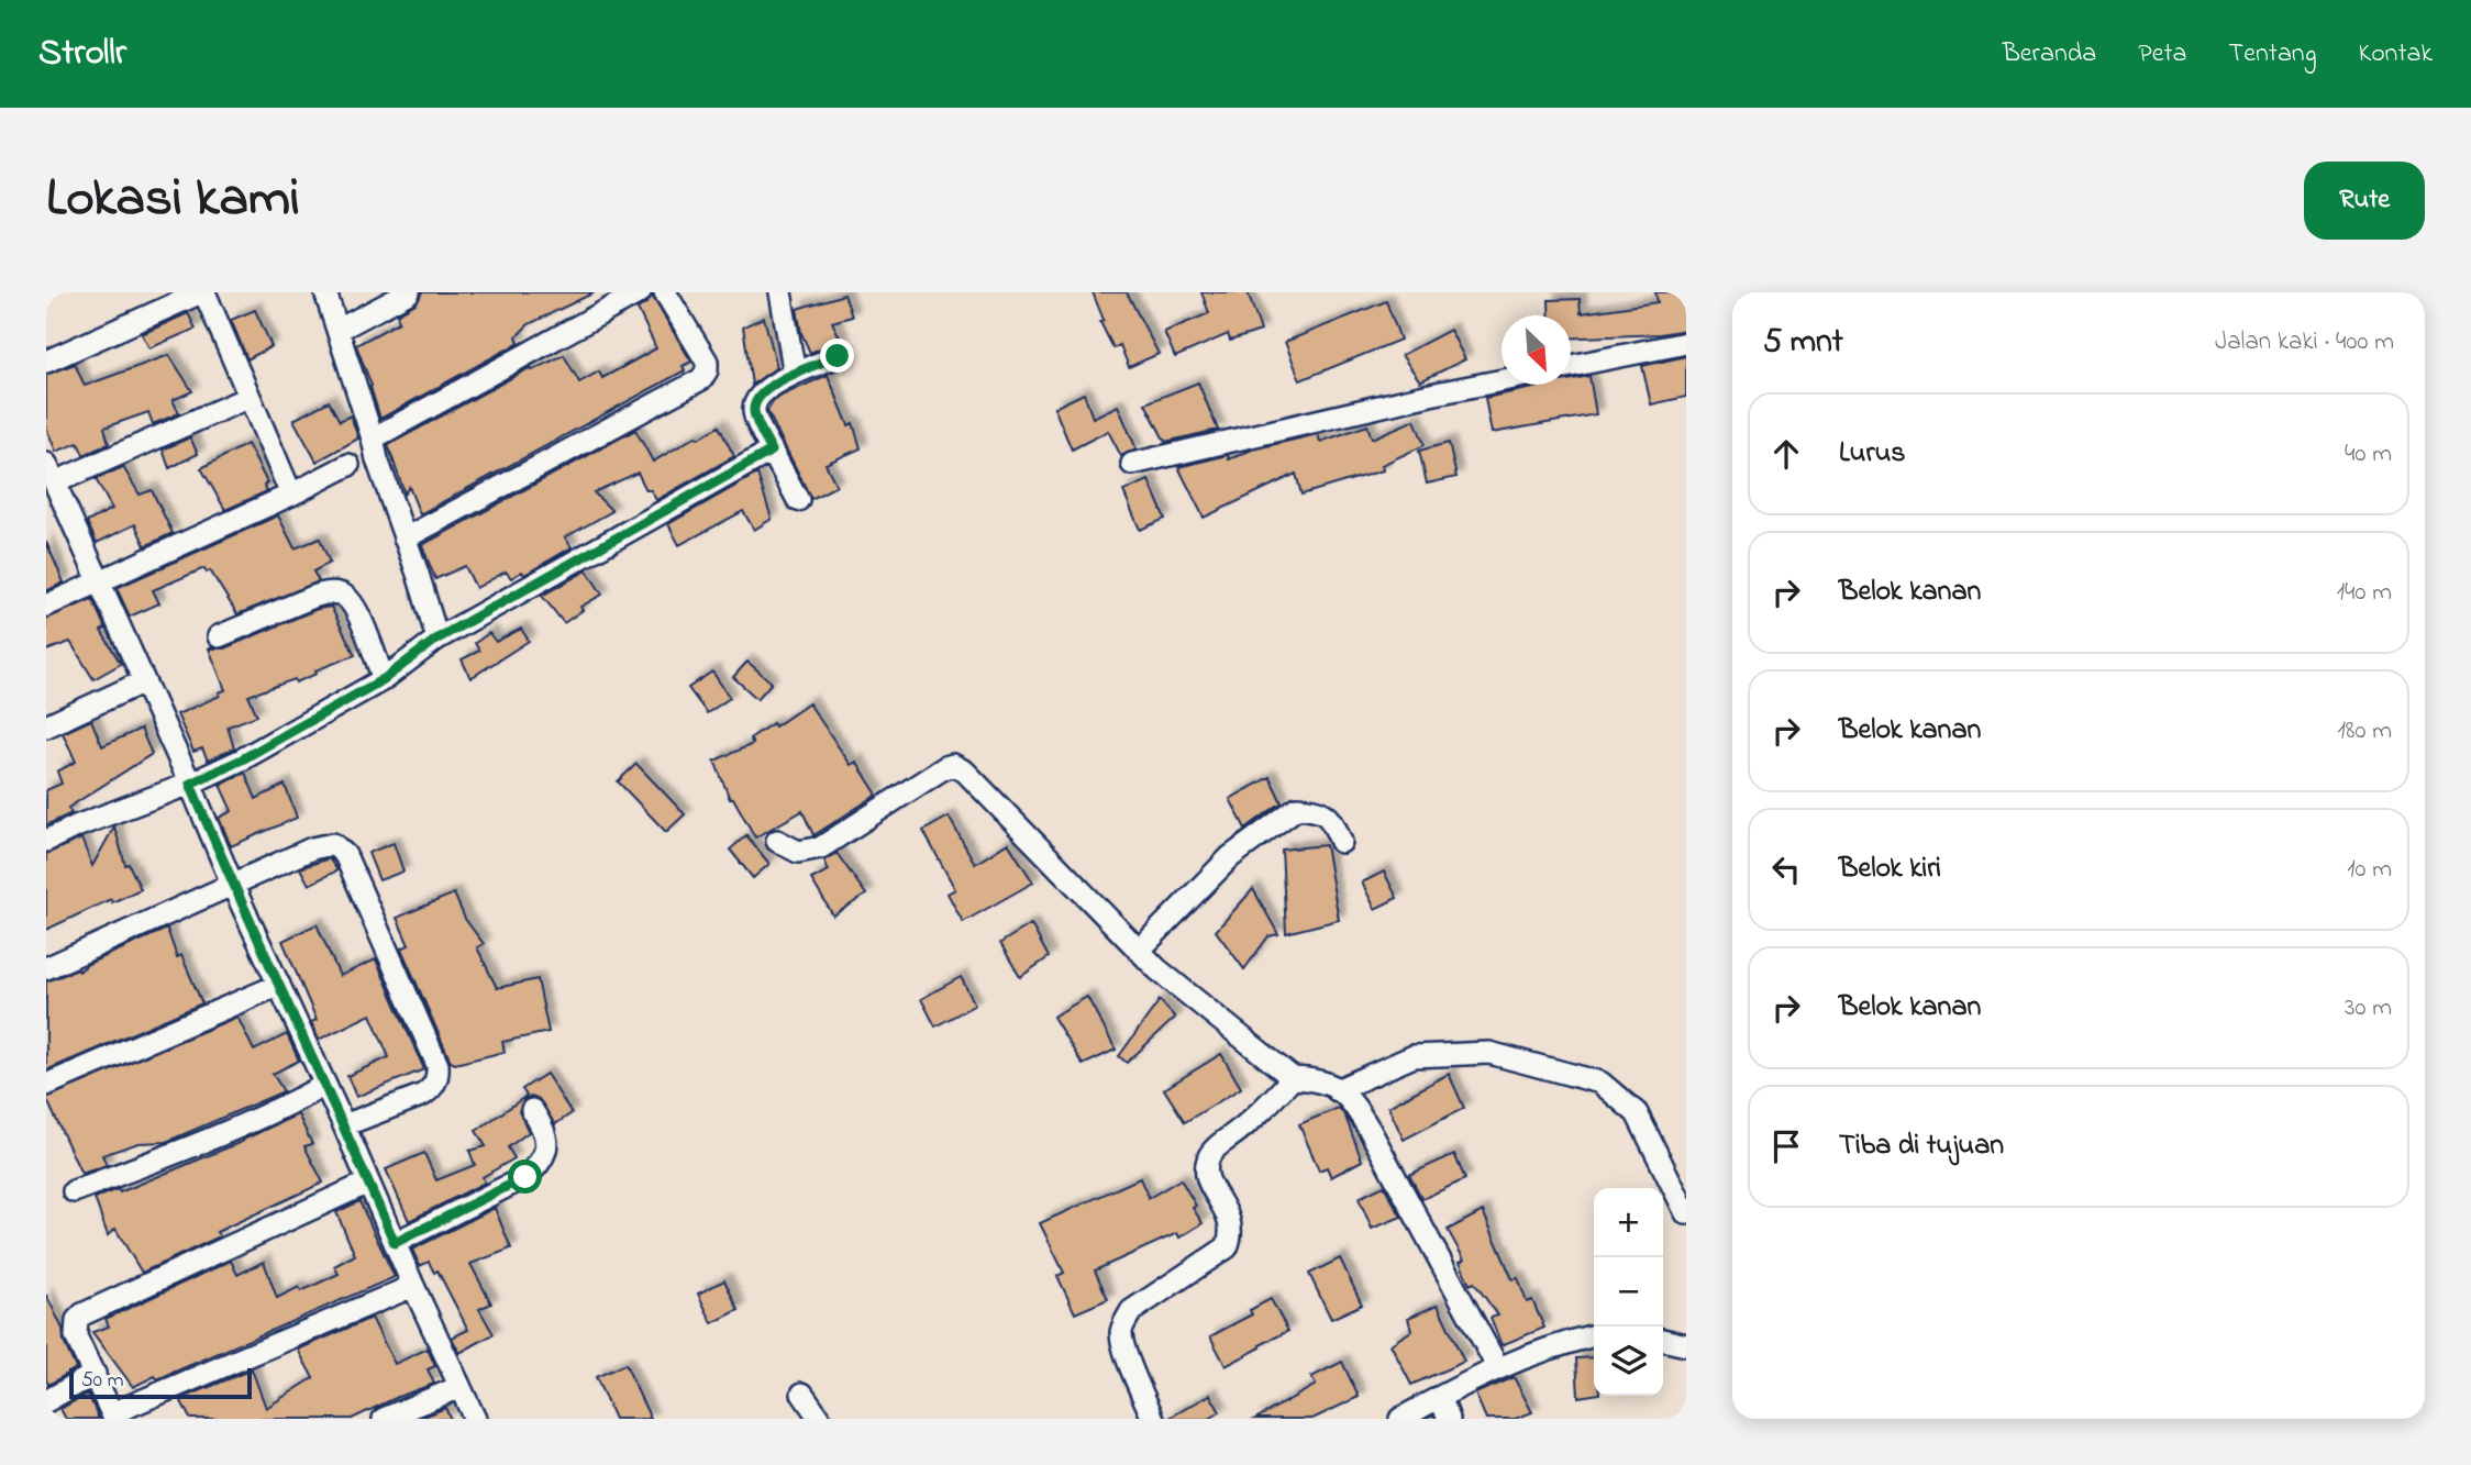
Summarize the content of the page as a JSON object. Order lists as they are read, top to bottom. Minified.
{"scale_bar":"50 m","north":"bottom right","page":{"header":"Strollr","nav":["Beranda","Peta","Tentang","Kontak"],"title":"Lokasi kami","buttons":"Rute","heading":["5 mnt","Jalan kaki · 400 m"],"list":[["Lurus","40 m"],["Belok kanan","140 m"],["Belok kanan","180 m"],["Belok kiri","10 m"],["Belok kanan","30 m"],"Tiba di tujuan"],"map_buttons":["+","−"],"scale":"50 m"}}
